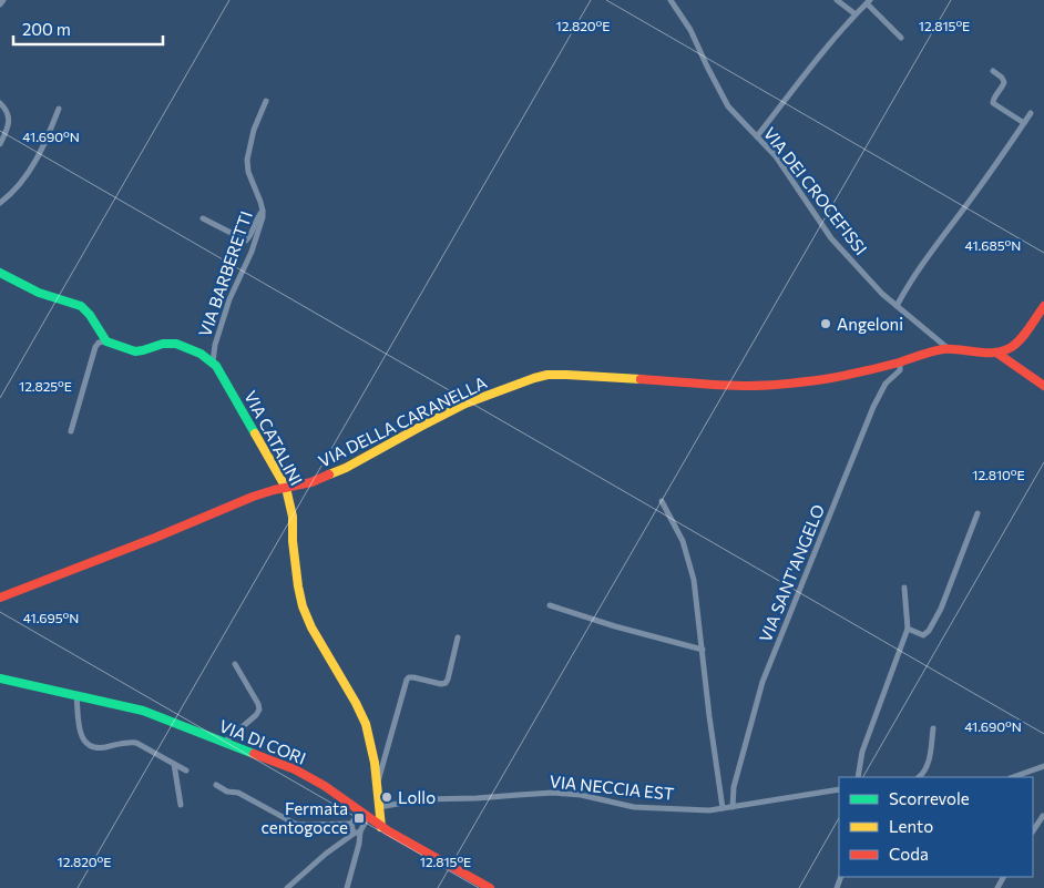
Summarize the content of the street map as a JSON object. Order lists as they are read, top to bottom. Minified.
{"streets":{"main road":["VIA DELLA CARANELLA","VIA CATALINI","VIA DI CORI"],"street":["VIA DEI CROCEFISSI","VIA BARBERETTI","VIA SANT'ANGELO","VIA NECCIA EST"]},"crossings":[["VIA DEI CROCEFISSI","VIA DELLA CARANELLA"],["VIA BARBERETTI","VIA CATALINI"],["VIA DELLA CARANELLA","VIA CATALINI"],["VIA DELLA CARANELLA","VIA SANT'ANGELO"],["VIA CATALINI","VIA DI CORI"],["VIA CATALINI","VIA NECCIA EST"],["VIA SANT'ANGELO","VIA NECCIA EST"]],"places":{"other":["Angeloni","Lollo"],"transit":["Fermata centogocce"]},"legend":["Scorrevole","Lento","Coda"],"scale_bar":"200 m","coordinates":["12.820°E","12.815°E","41.690°N","41.685°N","12.825°E","12.810°E","41.695°N"]}
